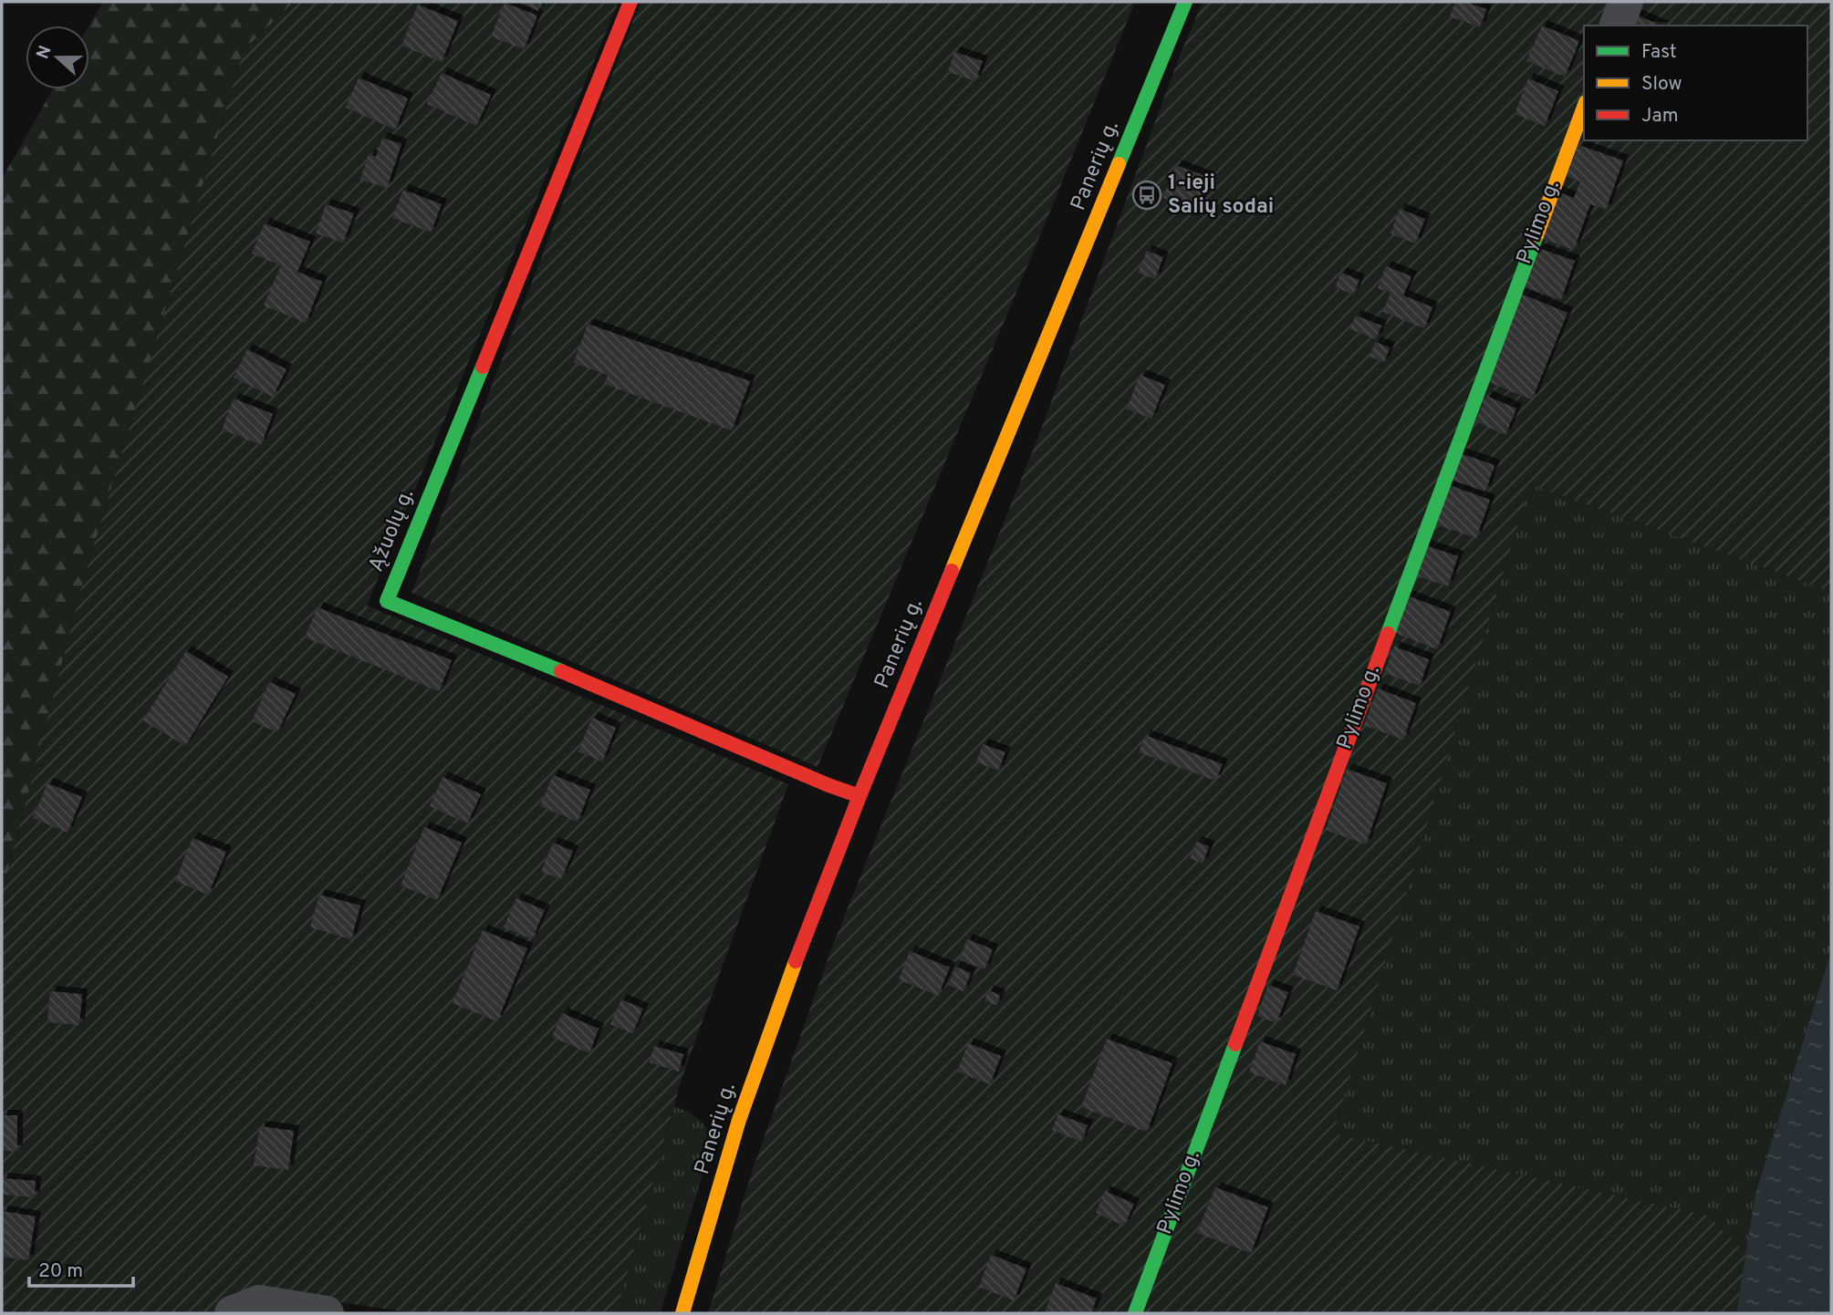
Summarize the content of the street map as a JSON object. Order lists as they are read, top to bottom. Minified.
{"streets":{"street":["Panerių g.","Pylimo g.","Ąžuolų g."]},"crossings":[["Panerių g.","Ąžuolų g."]],"places":{"bus stop":["1-ieji Salių sodai"]},"legend":["Fast","Slow","Jam"],"scale_bar":"20 m","north":"left"}
